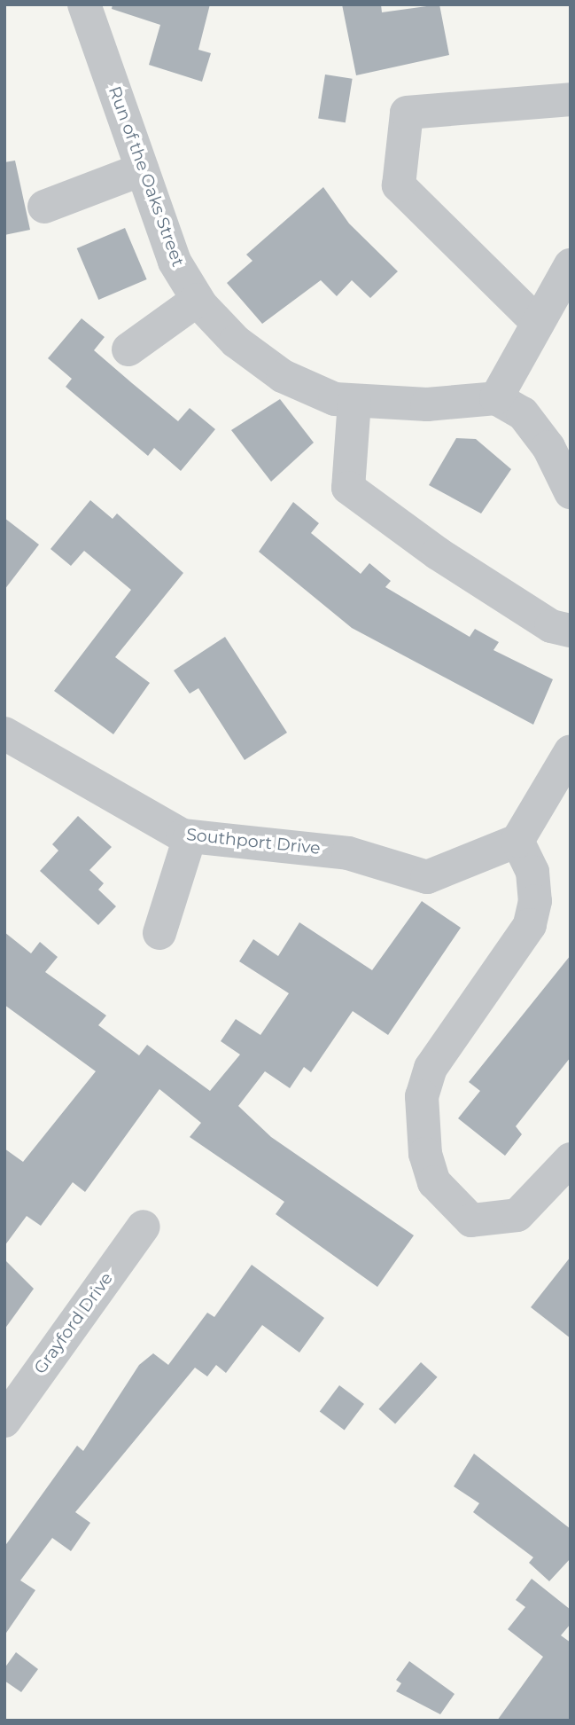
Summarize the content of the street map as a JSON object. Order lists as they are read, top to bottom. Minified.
{"streets":{"street":["Run of the Oaks Street","Southport Drive","Grayford Drive"]}}
